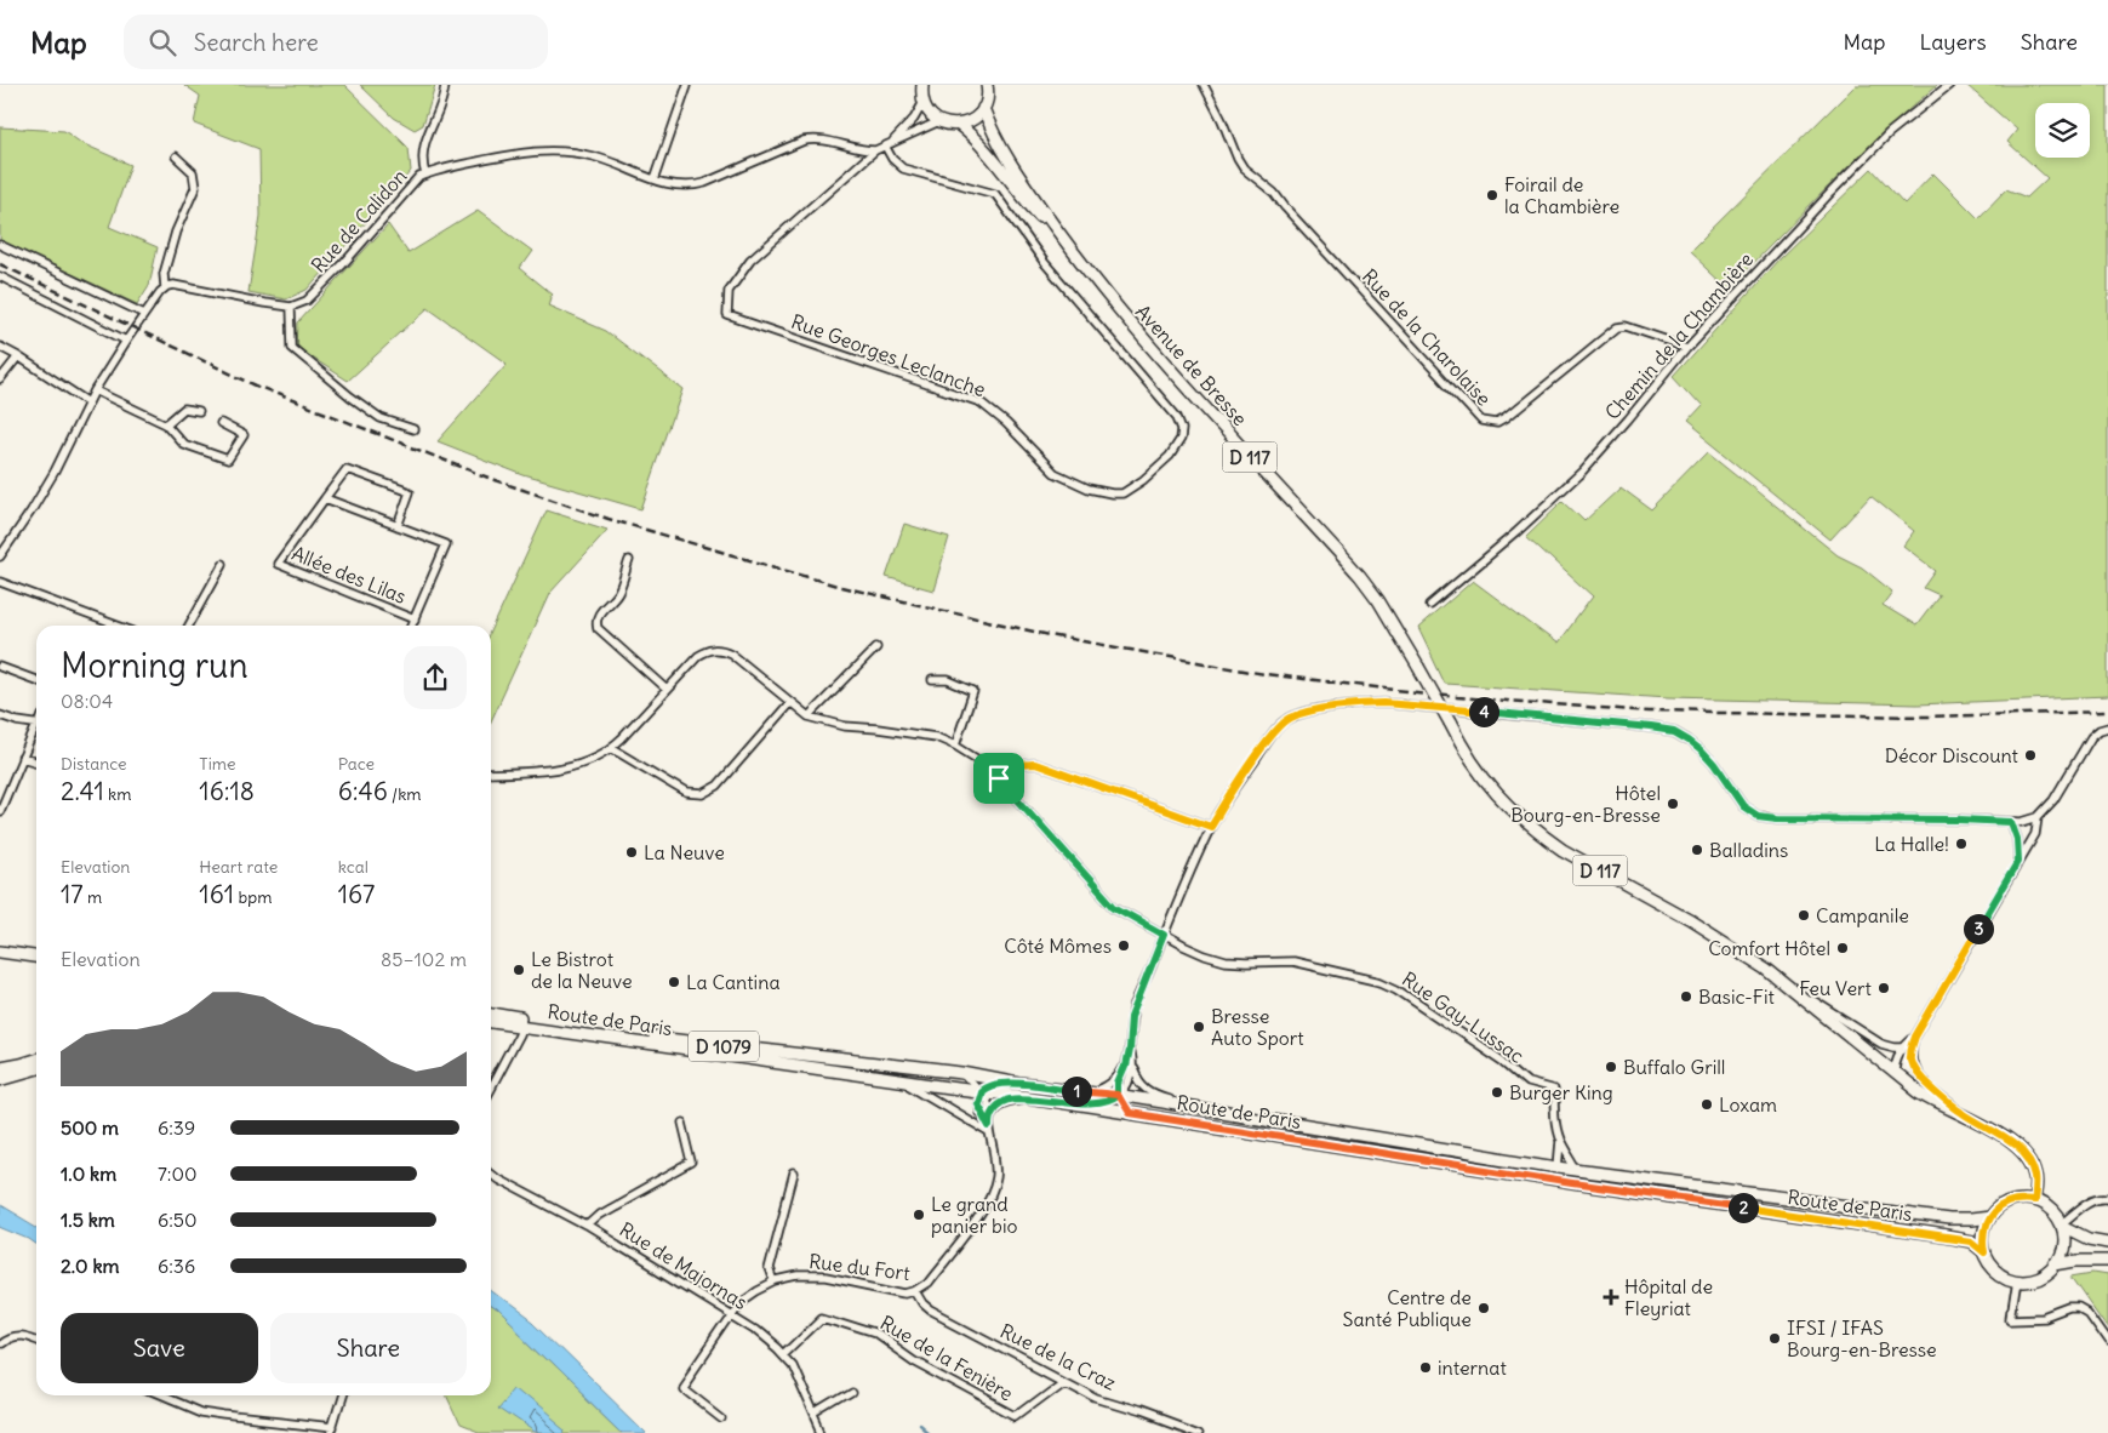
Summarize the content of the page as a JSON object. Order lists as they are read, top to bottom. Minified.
{"streets":{"main road":["Avenue de Bresse","D 117","Route de Paris","D 1079"],"street":["Rue de Calidon","Chemin de la Chambière","Rue de la Charolaise","Rue Georges Leclanche","Allée des Lilas","Rue Gay-Lussac","Rue de Majornas","Rue du Fort","Rue de la Craz","Rue de la Fenière"]},"crossings":[["Rue de Calidon","Rue Georges Leclanche"],["Chemin de la Chambière","Rue de la Charolaise"],["Avenue de Bresse","Route de Paris"],["Rue Gay-Lussac","Route de Paris"],["Route de Paris","Rue du Fort"],["Rue de Majornas","Rue du Fort"],["Rue de Majornas","Rue de la Fenière"],["Rue du Fort","Rue de la Craz"],["Rue de la Craz","Rue de la Fenière"]],"places":{"other":["Foirail de la Chambière","Décor Discount","Hôtel Bourg-en-Bresse","La Halle!","Balladins","La Neuve","Campanile","Côté Mômes","Comfort Hôtel","Le Bistrot de la Neuve","La Cantina","Feu Vert","Basic-Fit","Bresse Auto Sport","Buffalo Grill","Burger King","Loxam","Le grand panier bio","Centre de Santé Publique","IFSI / IFAS Bourg-en-Bresse","internat"],"health":["Hôpital de Fleyriat"]},"page":{"header":"Map","search":"Search here","nav":["Map","Layers","Share"],"heading":["Morning run","08:04"],"pins":["4","3","1","2"],"stats":[["Distance","2.41 km"],["Time","16:18"],["Pace","6:46 /km"],["Elevation","17 m"],["Heart rate","161 bpm"],["kcal","167"]],"chart":["Elevation","85–102 m"],"list":[{"name":"500 m","note":"6:39"},{"name":"1.0 km","note":"7:00"},{"name":"1.5 km","note":"6:50"},{"name":"2.0 km","note":"6:36"}],"buttons":["Save","Share"]}}
